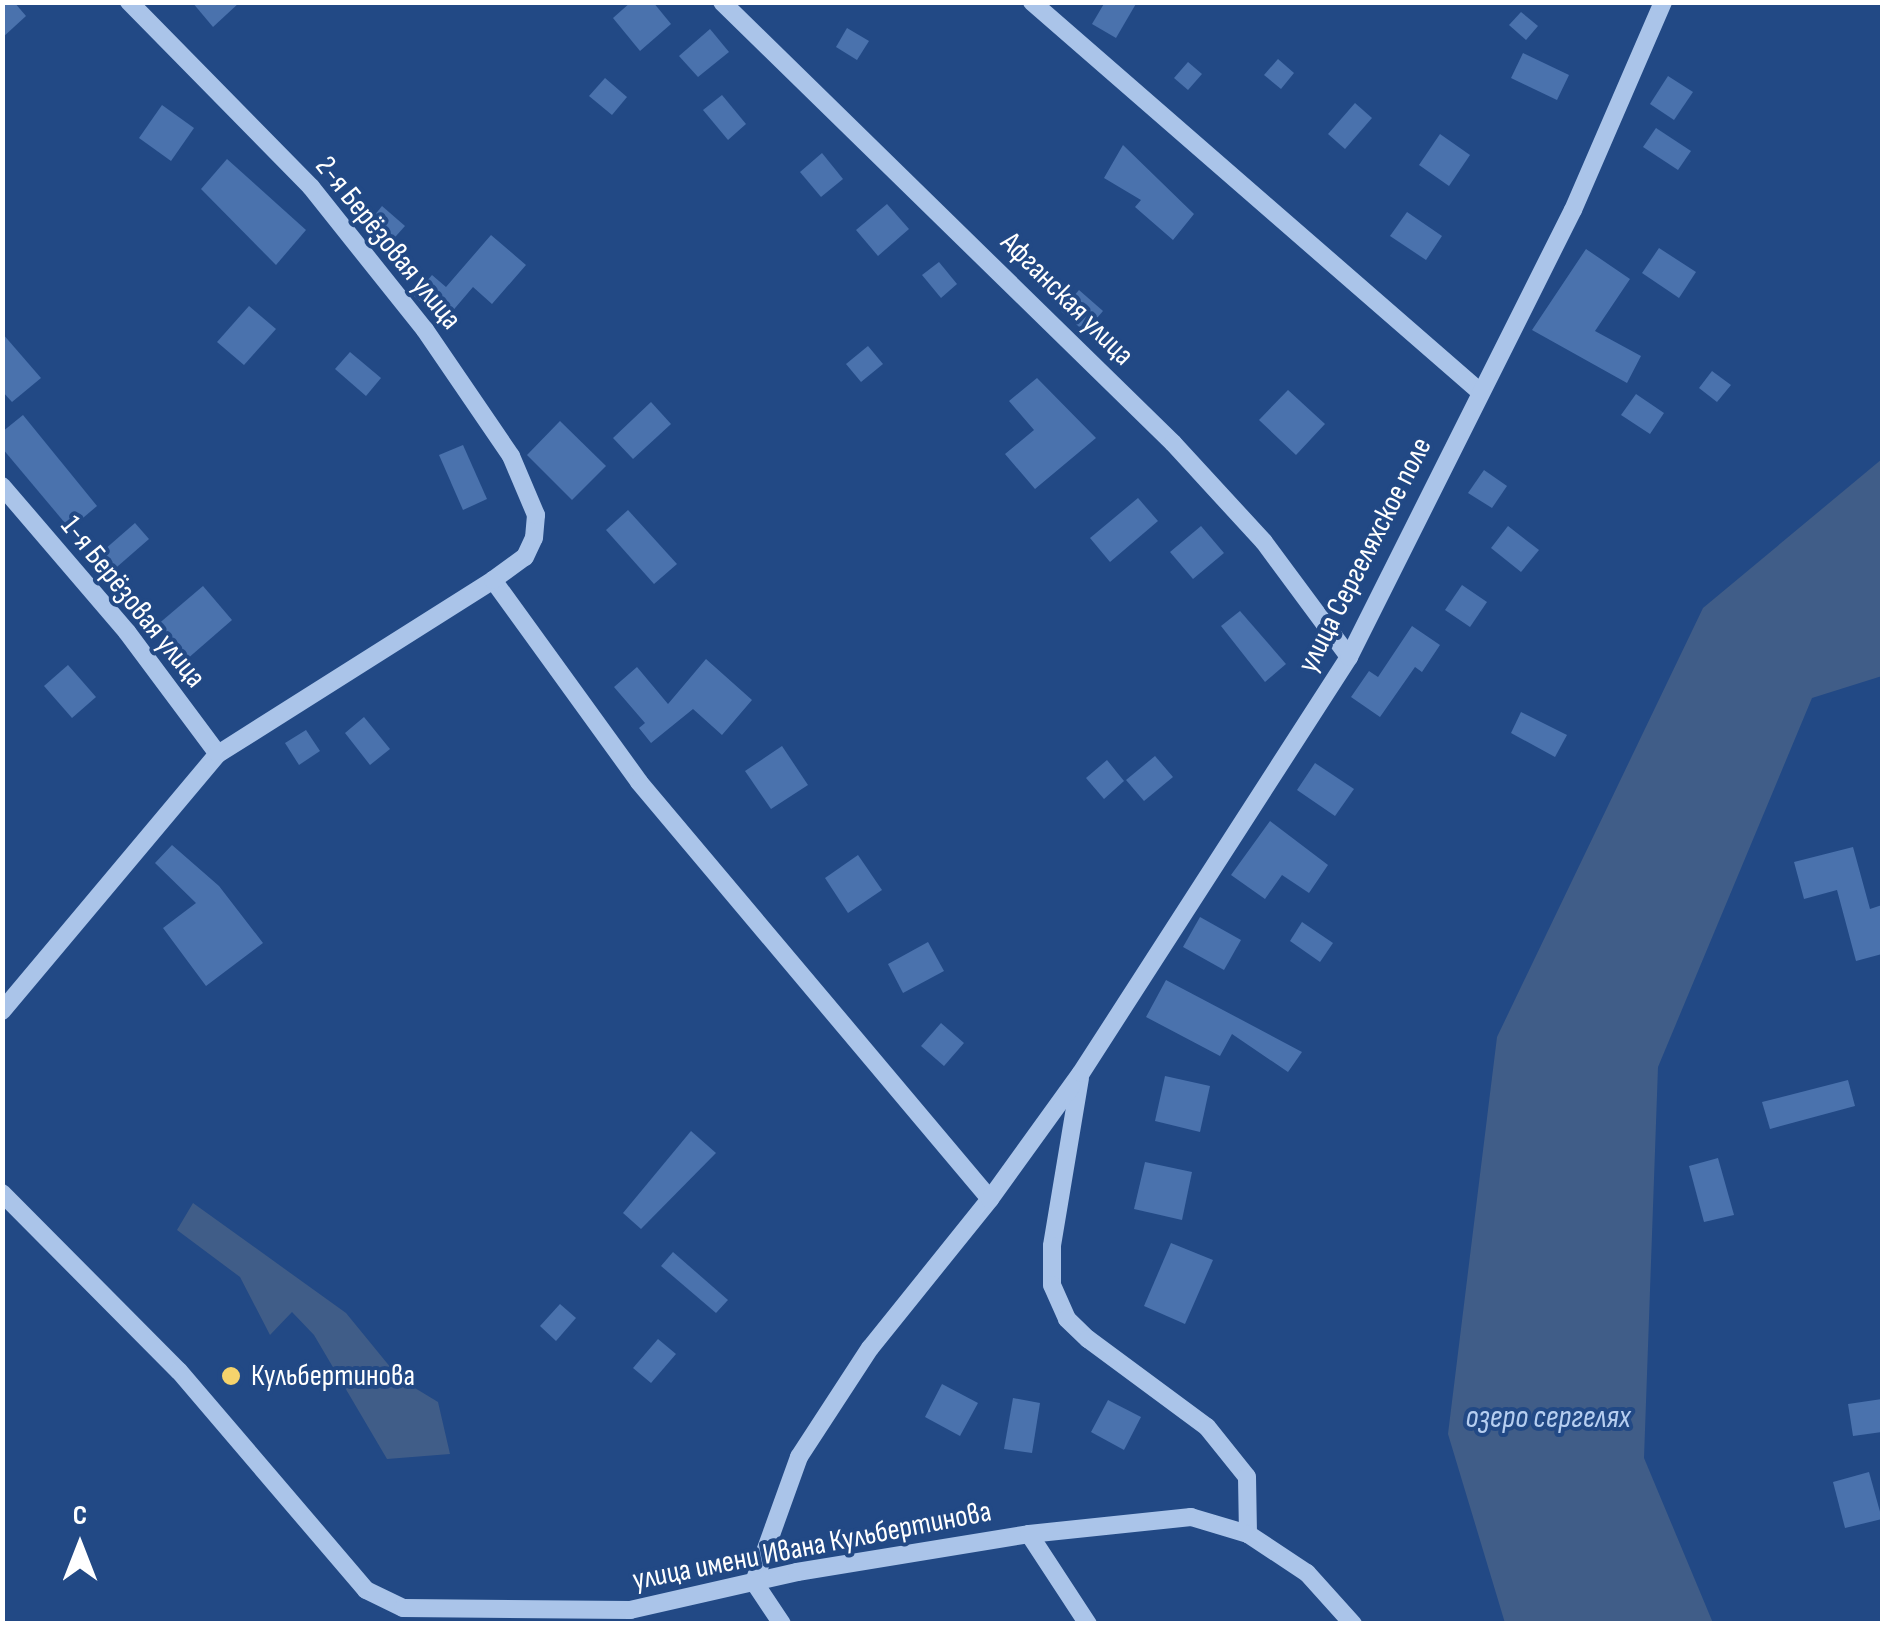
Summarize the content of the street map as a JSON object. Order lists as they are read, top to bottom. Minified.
{"streets":{"street":["2-я Берёзовая улица","Афганская улица","улица Сергеляхское поле","1-я Берёзовая улица","улица имени Ивана Кульбертинова"]},"crossings":[["Афганская улица","улица Сергеляхское поле"],["улица Сергеляхское поле","улица имени Ивана Кульбертинова"]],"water":["озеро сергелях"],"places":["Кульбертинова"],"north":"top"}
